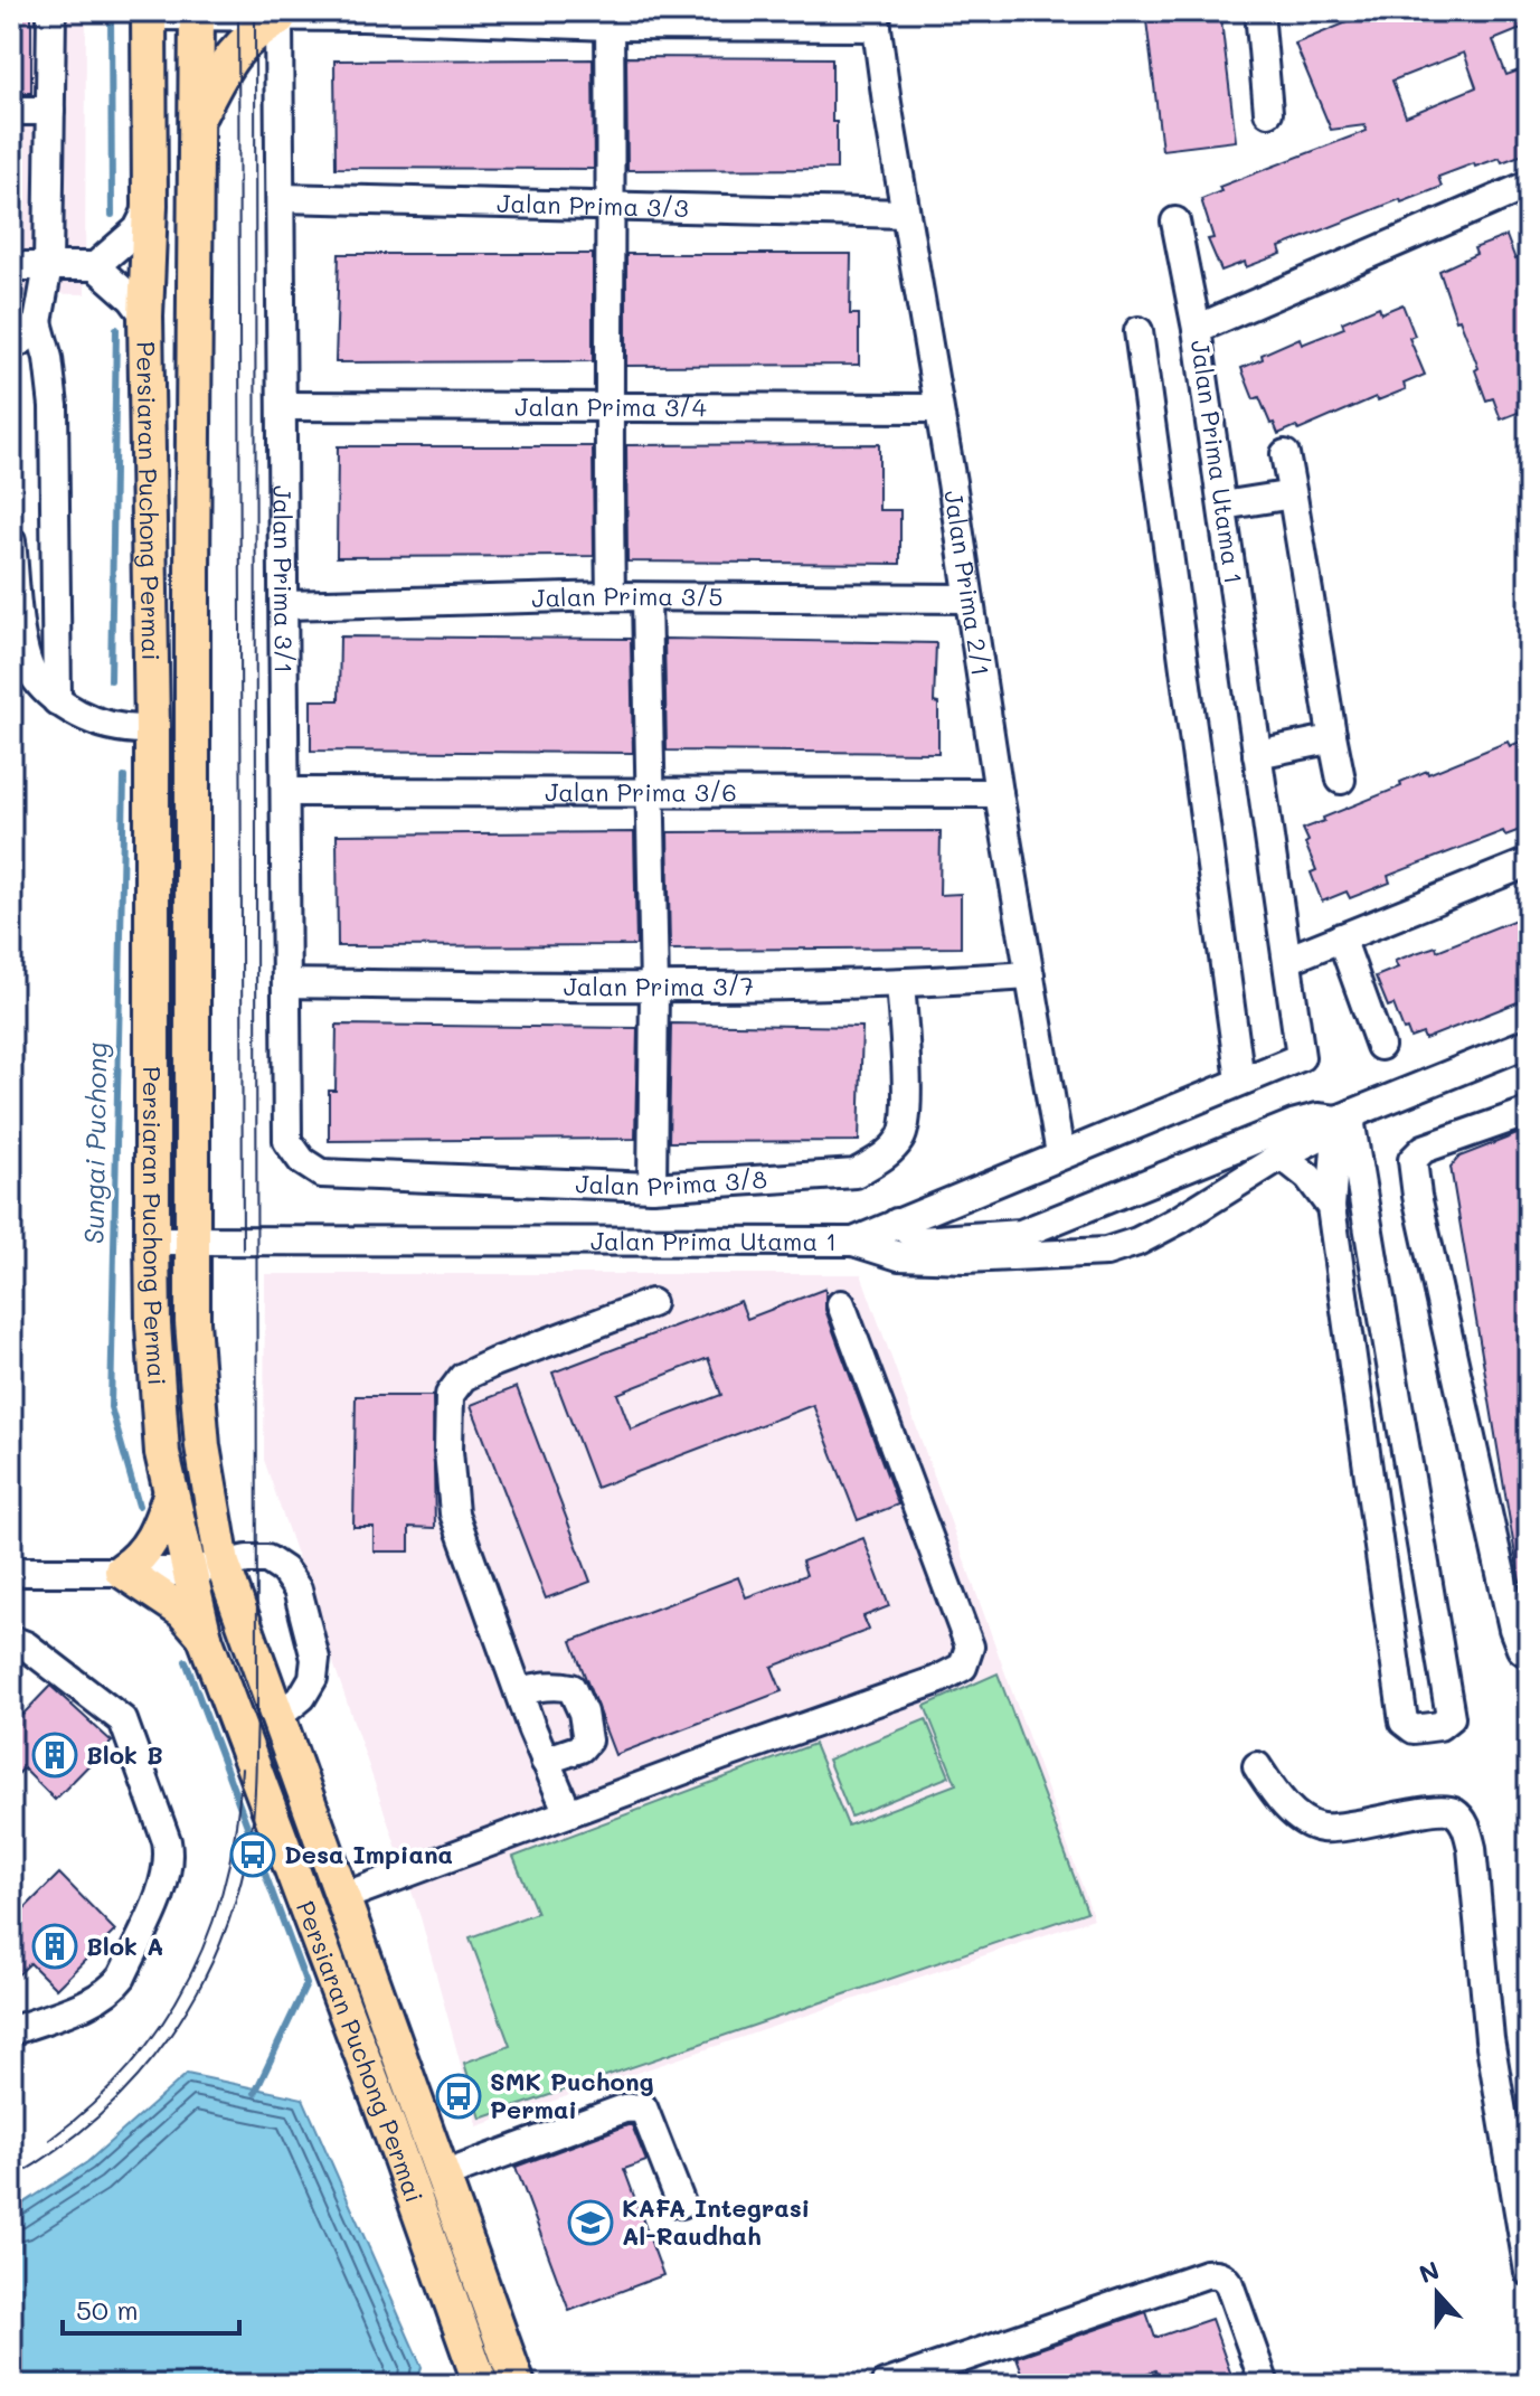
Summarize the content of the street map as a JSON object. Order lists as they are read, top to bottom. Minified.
{"streets":{"main road":["Persiaran Puchong Permai"],"street":["Jalan Prima 3/3","Jalan Prima 3/4","Jalan Prima Utama 1","Jalan Prima 3/1","Jalan Prima 2/1","Jalan Prima 3/5","Jalan Prima 3/6","Jalan Prima 3/7","Jalan Prima 3/8"]},"crossings":[["Jalan Prima 3/3","Jalan Prima 3/1"],["Jalan Prima 3/3","Jalan Prima 2/1"],["Jalan Prima 3/4","Jalan Prima 3/1"],["Jalan Prima 3/4","Jalan Prima 2/1"],["Jalan Prima Utama 1","Persiaran Puchong Permai"],["Jalan Prima Utama 1","Jalan Prima 2/1"],["Jalan Prima 3/1","Jalan Prima 3/5"],["Jalan Prima 3/1","Jalan Prima 3/6"],["Jalan Prima 3/1","Jalan Prima 3/7"],["Jalan Prima 3/1","Jalan Prima 3/8"],["Jalan Prima 2/1","Jalan Prima 3/5"],["Jalan Prima 2/1","Jalan Prima 3/6"],["Jalan Prima 2/1","Jalan Prima 3/7"],["Jalan Prima 3/7","Jalan Prima 3/8"]],"water":["Sungai Puchong"],"places":{"building":["Blok B","Blok A"],"bus stop":["Desa Impiana","SMK Puchong Permai"],"school or university":["KAFA Integrasi Al-Raudhah"]},"scale_bar":"50 m","north":"top"}
